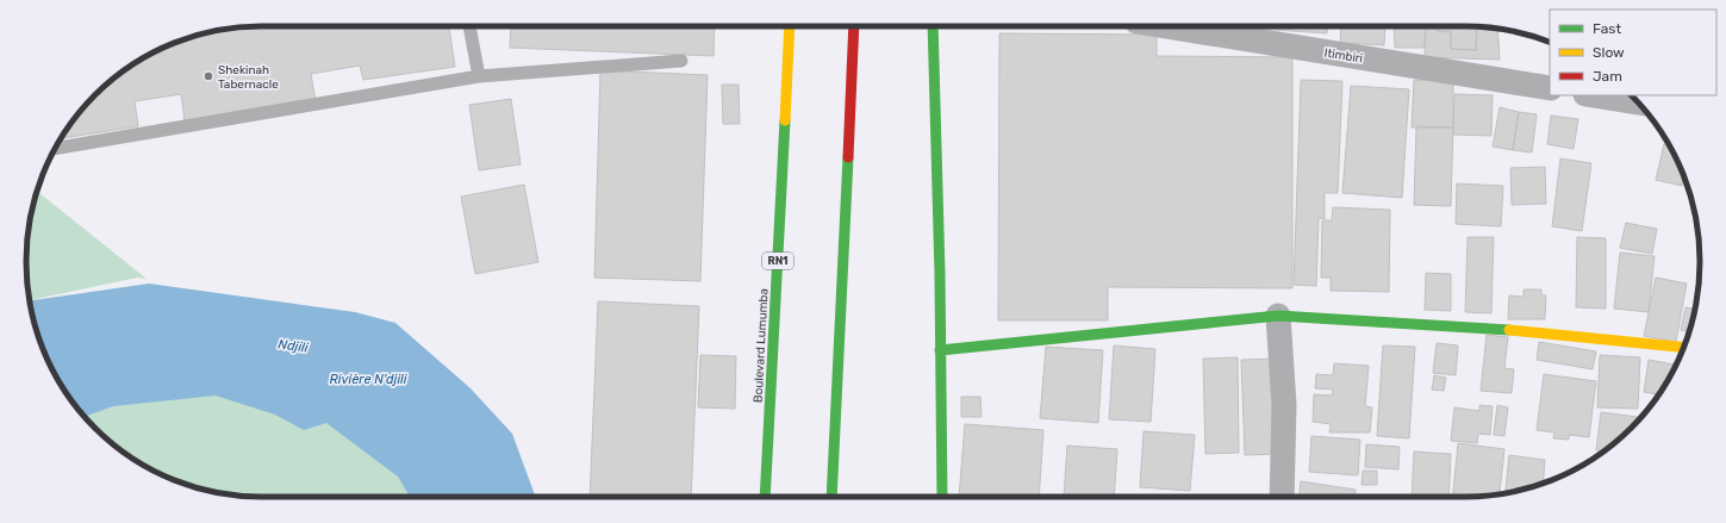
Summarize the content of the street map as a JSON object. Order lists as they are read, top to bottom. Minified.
{"streets":{"main road":["RN1","Boulevard Lumumba"],"street":["Itimbiri"]},"water":["Ndjili","Rivière N'djili"],"places":["Shekinah Tabernacle"],"legend":["Fast","Slow","Jam"]}
